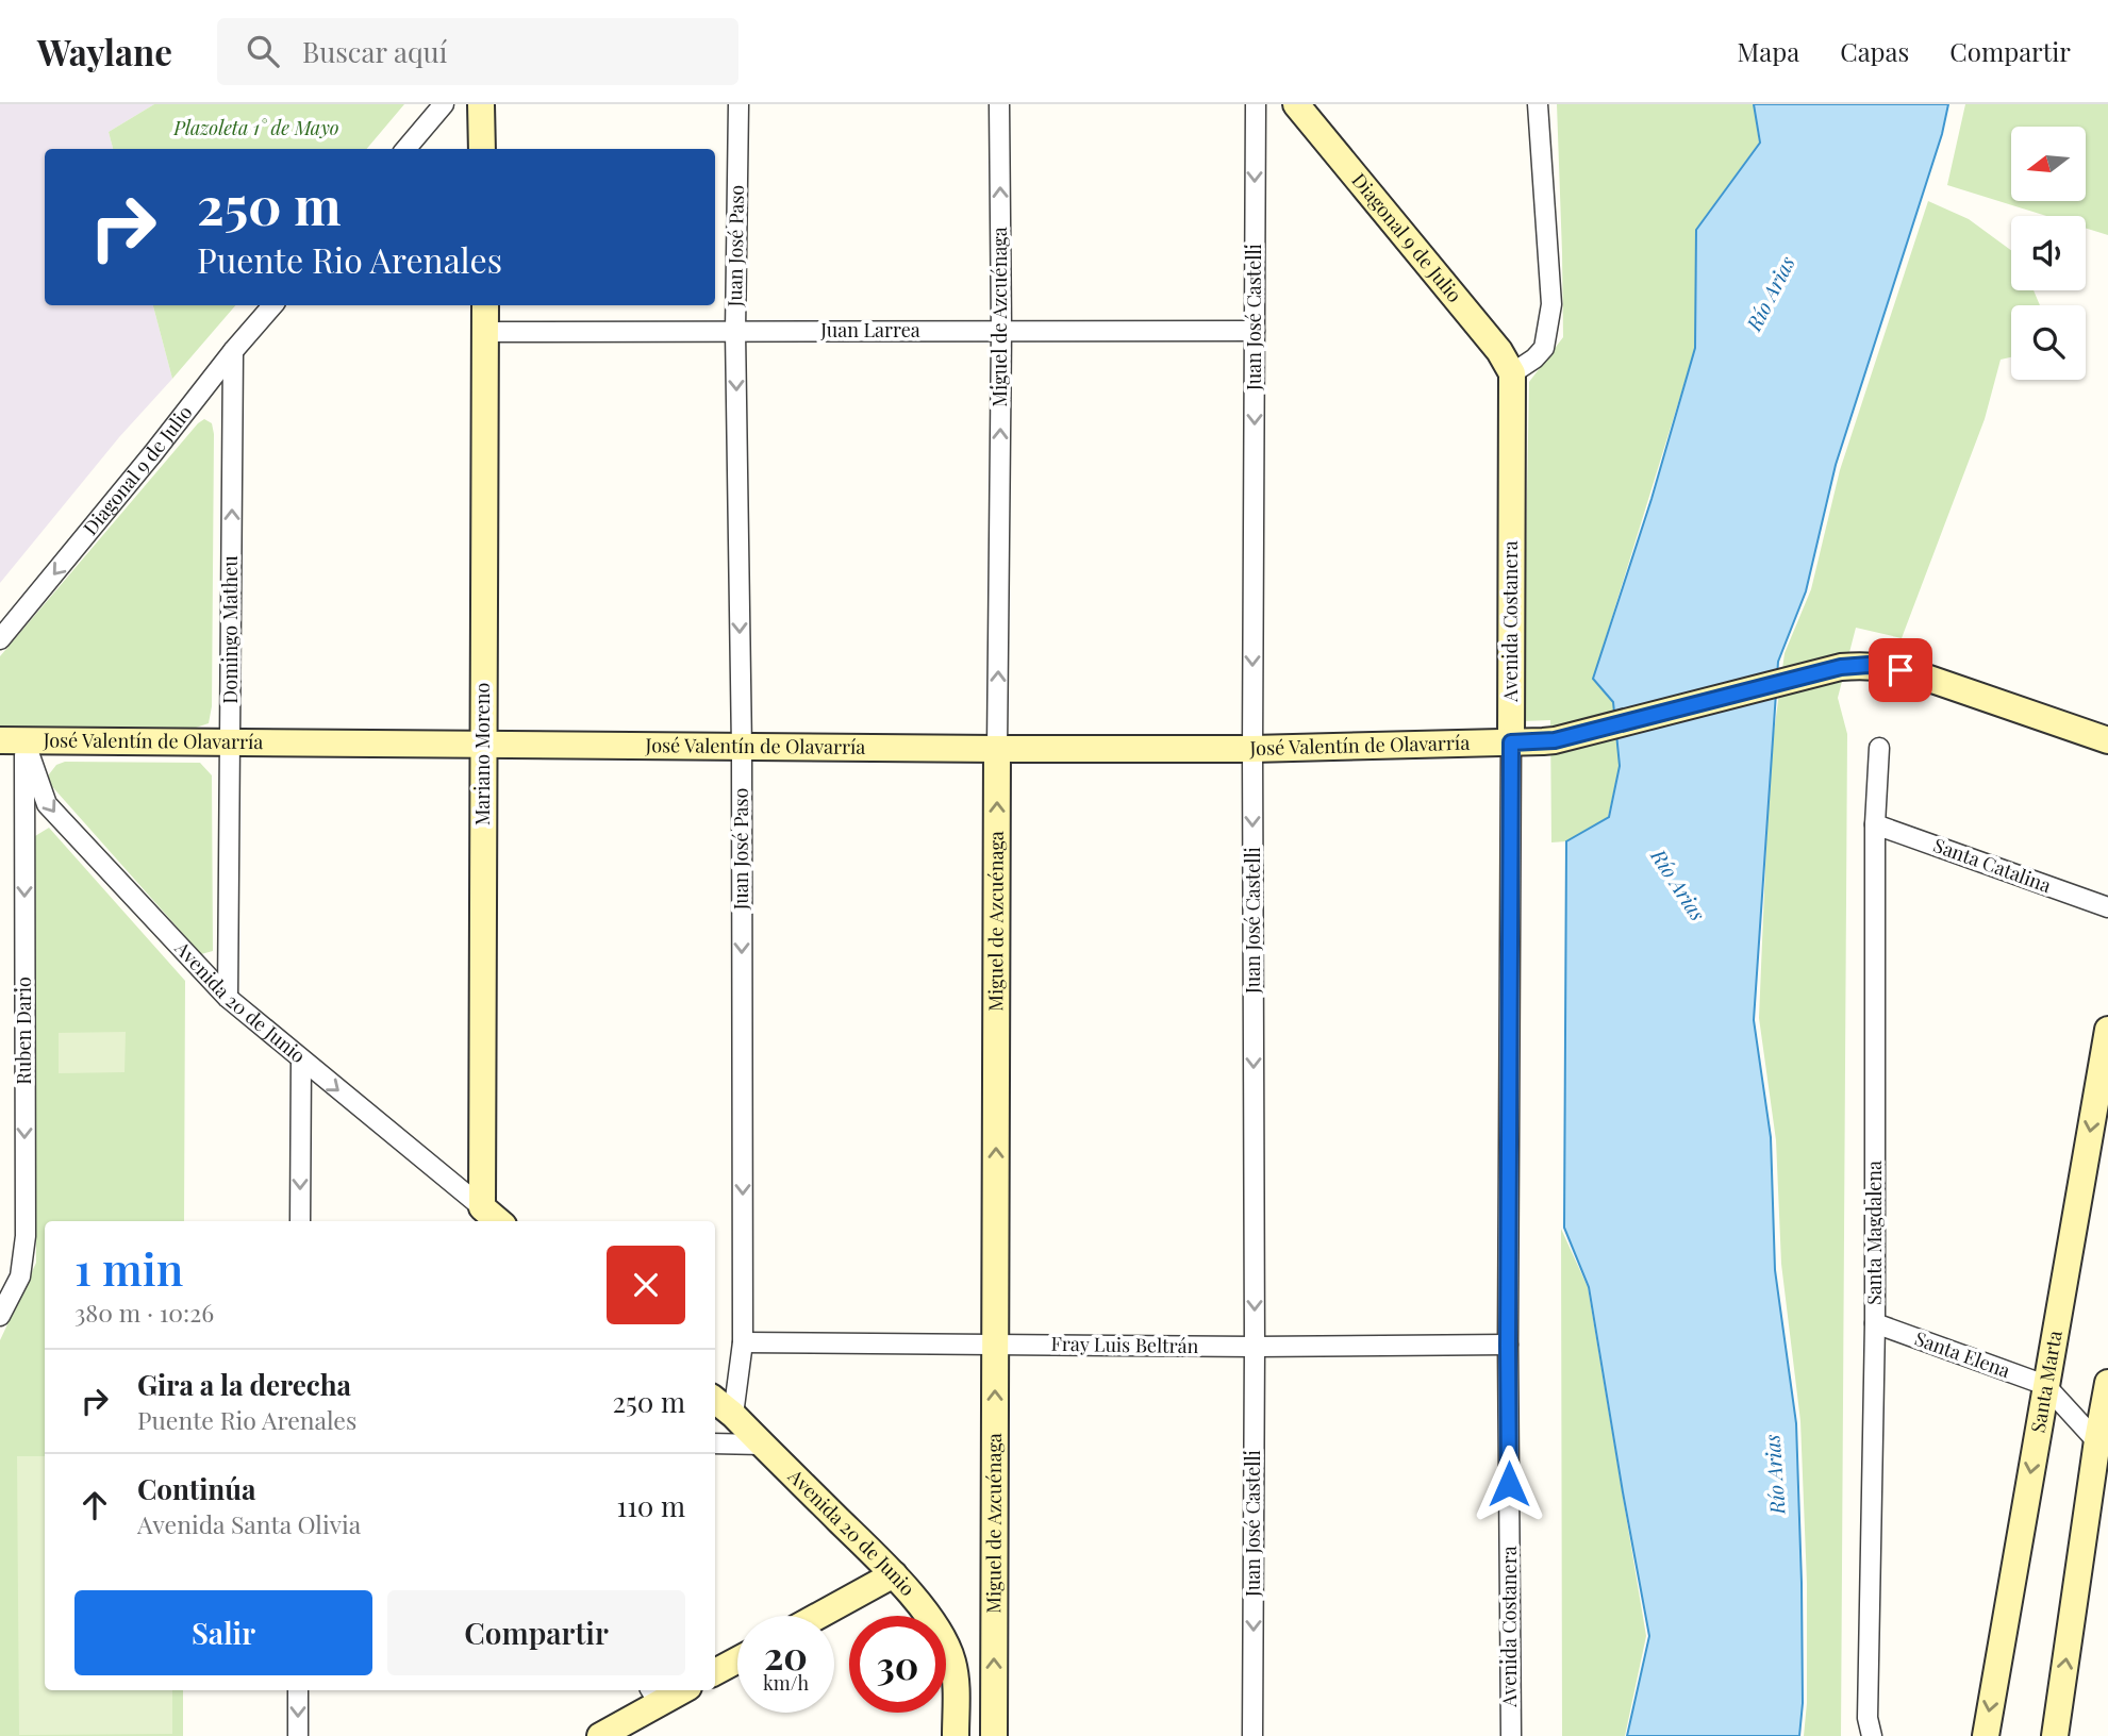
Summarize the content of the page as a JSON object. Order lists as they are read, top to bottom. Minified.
{"streets":{"main road":["Diagonal 9 de Julio","Miguel de Azcuénaga","Avenida Costanera","José Valentín de Olavarría","Mariano Moreno","Avenida 20 de Junio","Santa Marta"],"street":["Juan José Paso","Juan José Castelli","Juan Larrea","Domingo Matheu","Santa Catalina","Ruben Dario","Santa Magdalena","Fray Luis Beltrán","Santa Elena"]},"crossings":[["Diagonal 9 de Julio","Avenida Costanera"],["Diagonal 9 de Julio","Domingo Matheu"],["Juan José Paso","Juan Larrea"],["Juan José Paso","José Valentín de Olavarría"],["Juan José Paso","Avenida 20 de Junio"],["Juan José Paso","Fray Luis Beltrán"],["Miguel de Azcuénaga","Juan Larrea"],["Miguel de Azcuénaga","José Valentín de Olavarría"],["Miguel de Azcuénaga","Fray Luis Beltrán"],["Juan José Castelli","Juan Larrea"],["Juan José Castelli","José Valentín de Olavarría"],["Juan José Castelli","Fray Luis Beltrán"],["Juan Larrea","Mariano Moreno"],["Avenida Costanera","José Valentín de Olavarría"],["Avenida Costanera","Fray Luis Beltrán"],["Domingo Matheu","José Valentín de Olavarría"],["Domingo Matheu","Avenida 20 de Junio"],["José Valentín de Olavarría","Mariano Moreno"],["José Valentín de Olavarría","Avenida 20 de Junio"],["José Valentín de Olavarría","Ruben Dario"],["Mariano Moreno","Avenida 20 de Junio"],["Santa Catalina","Santa Magdalena"],["Avenida 20 de Junio","Ruben Dario"],["Santa Magdalena","Santa Elena"],["Santa Elena","Santa Marta"]],"one_way":["Diagonal 9 de Julio","Juan José Paso","Miguel de Azcuénaga","Juan José Castelli","Domingo Matheu","Avenida 20 de Junio","Ruben Dario"],"water":["Río Arias"],"parks":["Plazoleta 1° de Mayo"],"north":"left","page":{"header":"Waylane","search":"Buscar aquí","nav":["Mapa","Capas","Compartir"],"turn":["250 m","Puente Rio Arenales"],"heading":["1 min","380 m · 10:26"],"list":[{"name":"Gira a la derecha","note":"Puente Rio Arenales","value":"250 m"},{"name":"Continúa","note":"Avenida Santa Olivia","value":"110 m"}],"buttons":["Salir","Compartir"],"speed":"20 km/h","limit":"30"}}
